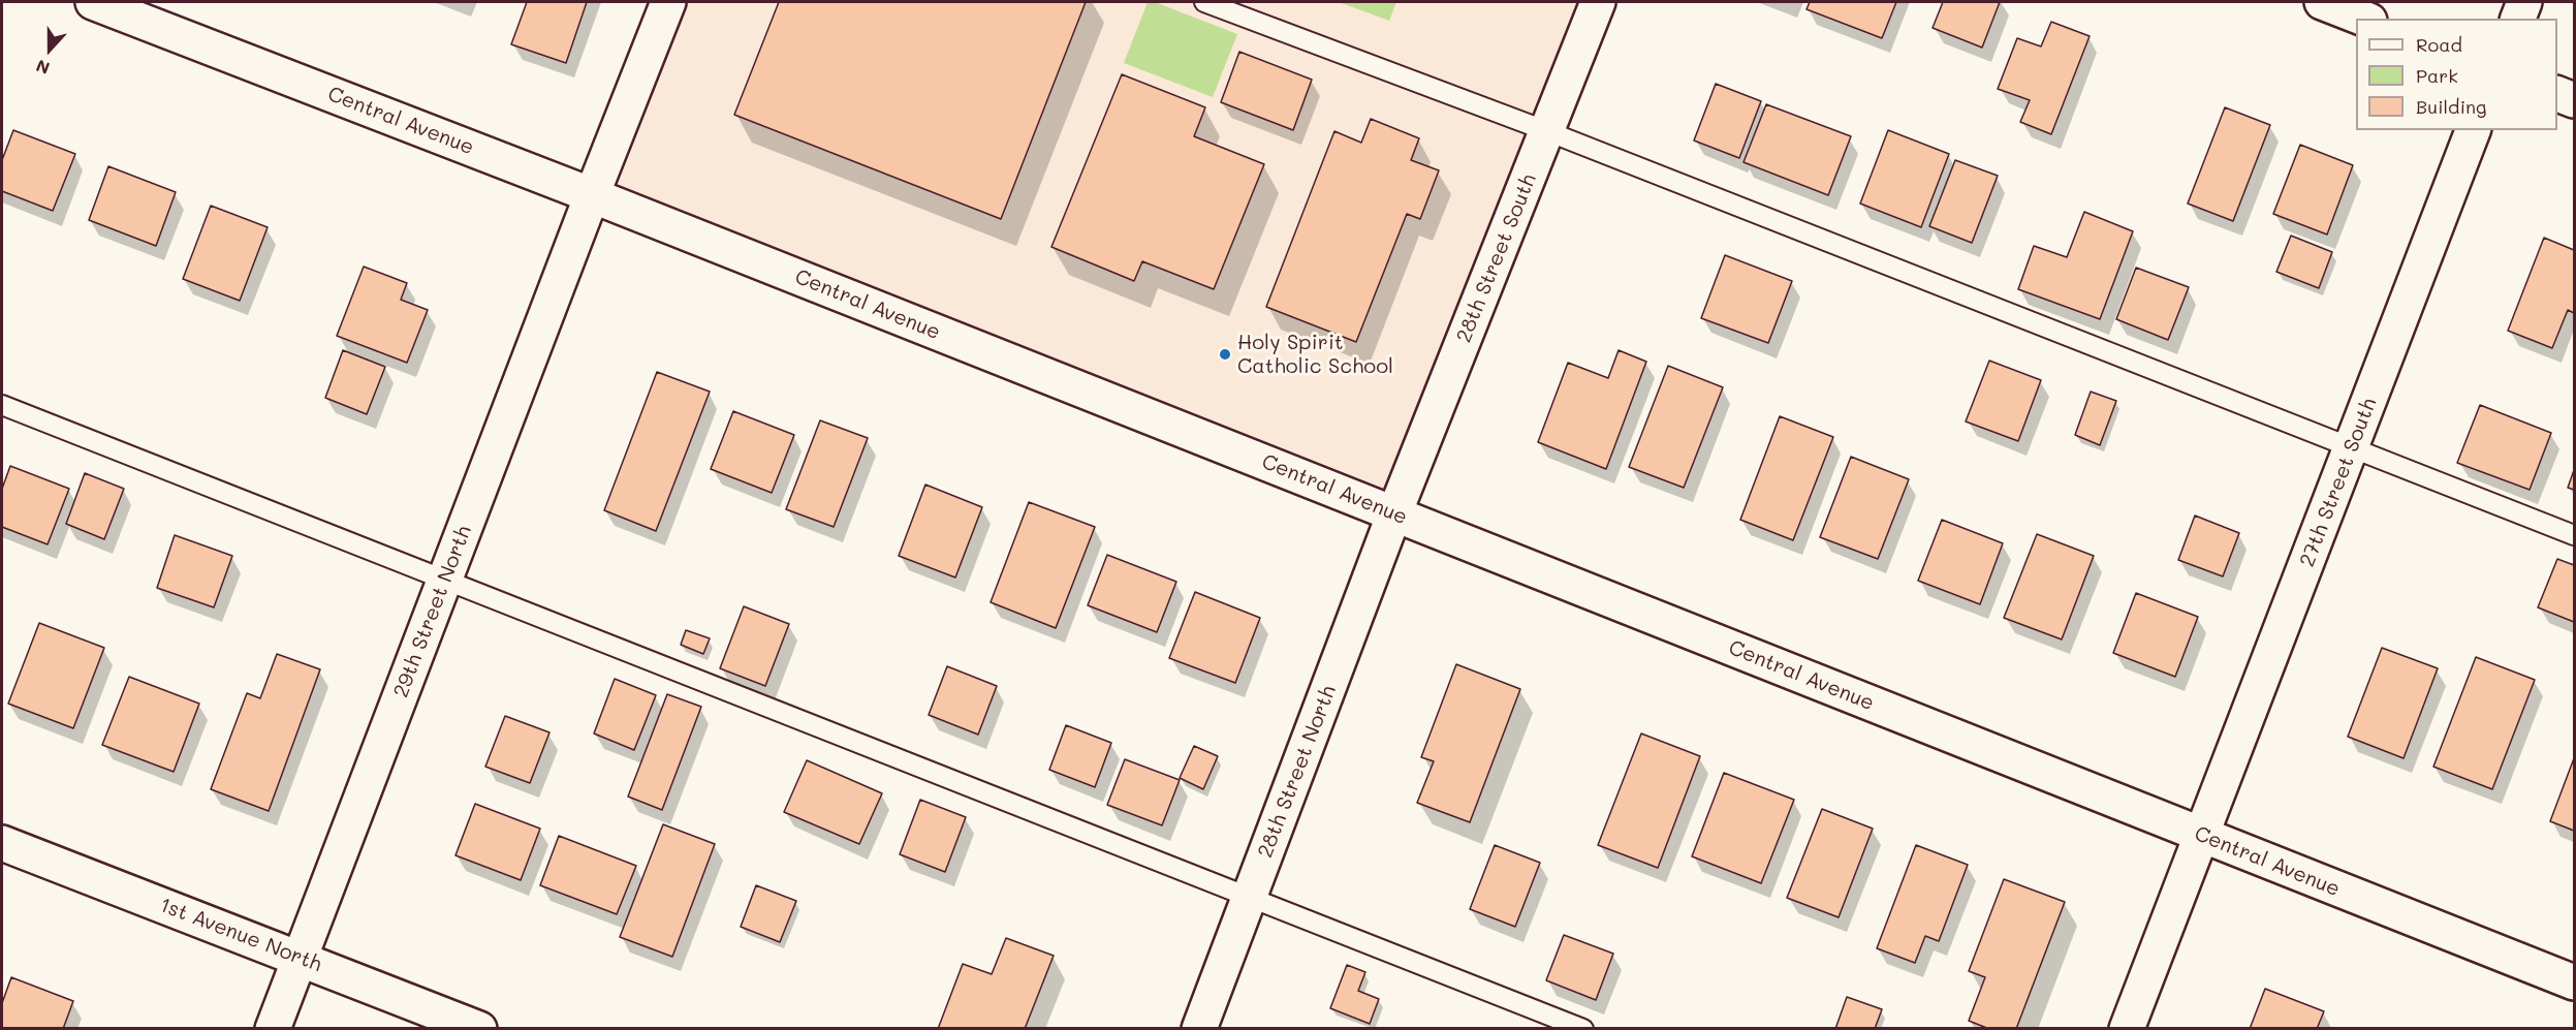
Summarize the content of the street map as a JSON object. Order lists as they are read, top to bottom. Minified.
{"streets":{"street":["Central Avenue","28th Street South","27th Street South","29th Street North","28th Street North","1st Avenue North"]},"crossings":[["Central Avenue","28th Street South"],["Central Avenue","27th Street South"],["Central Avenue","29th Street North"],["Central Avenue","28th Street North"],["28th Street South","28th Street North"],["29th Street North","1st Avenue North"]],"places":["Holy Spirit Catholic School"],"legend":["Road","Park","Building"],"north":"bottom"}
